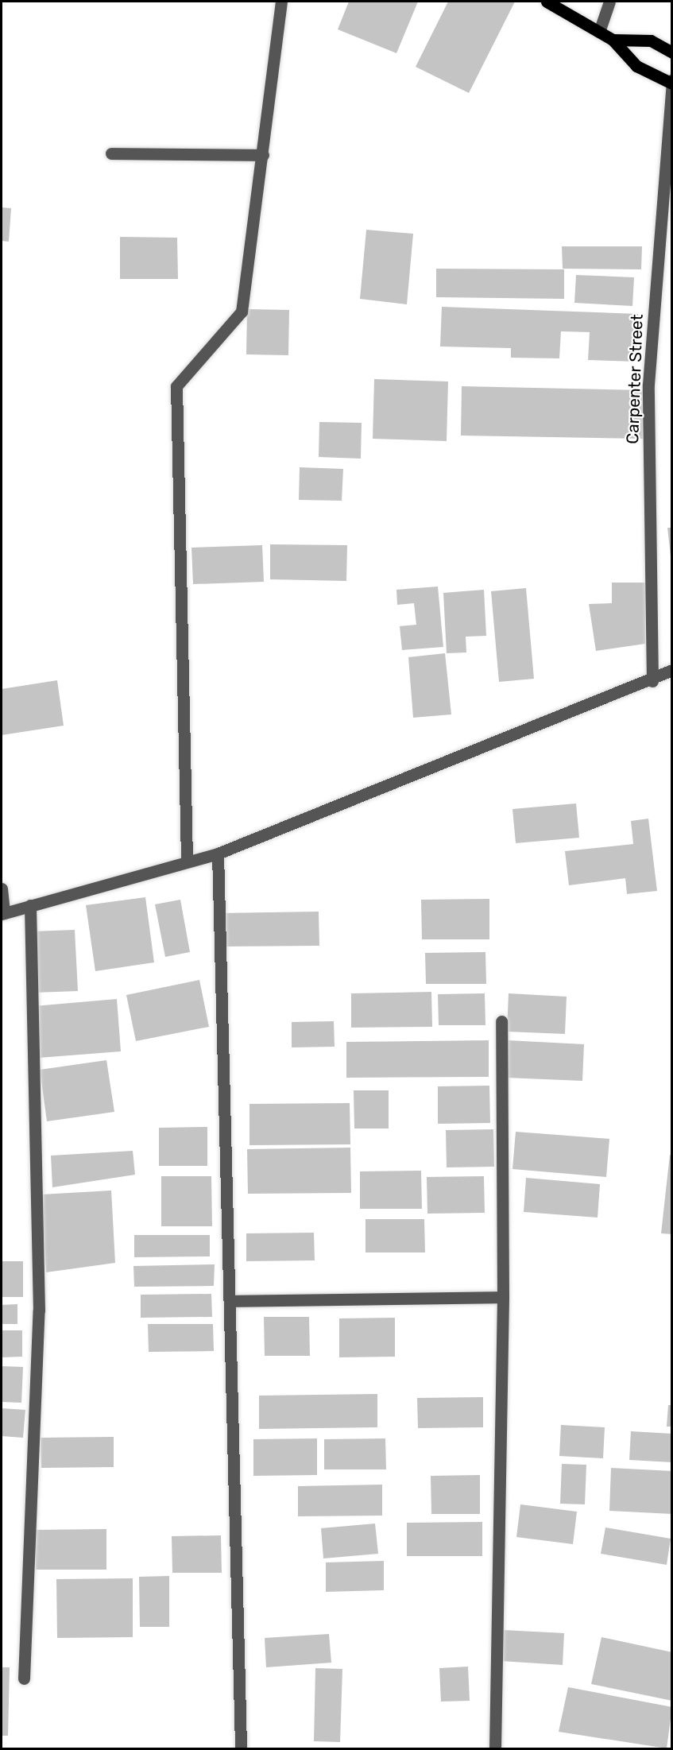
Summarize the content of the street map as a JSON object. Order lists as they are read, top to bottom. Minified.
{"streets":{"street":["Carpenter Street"]}}
